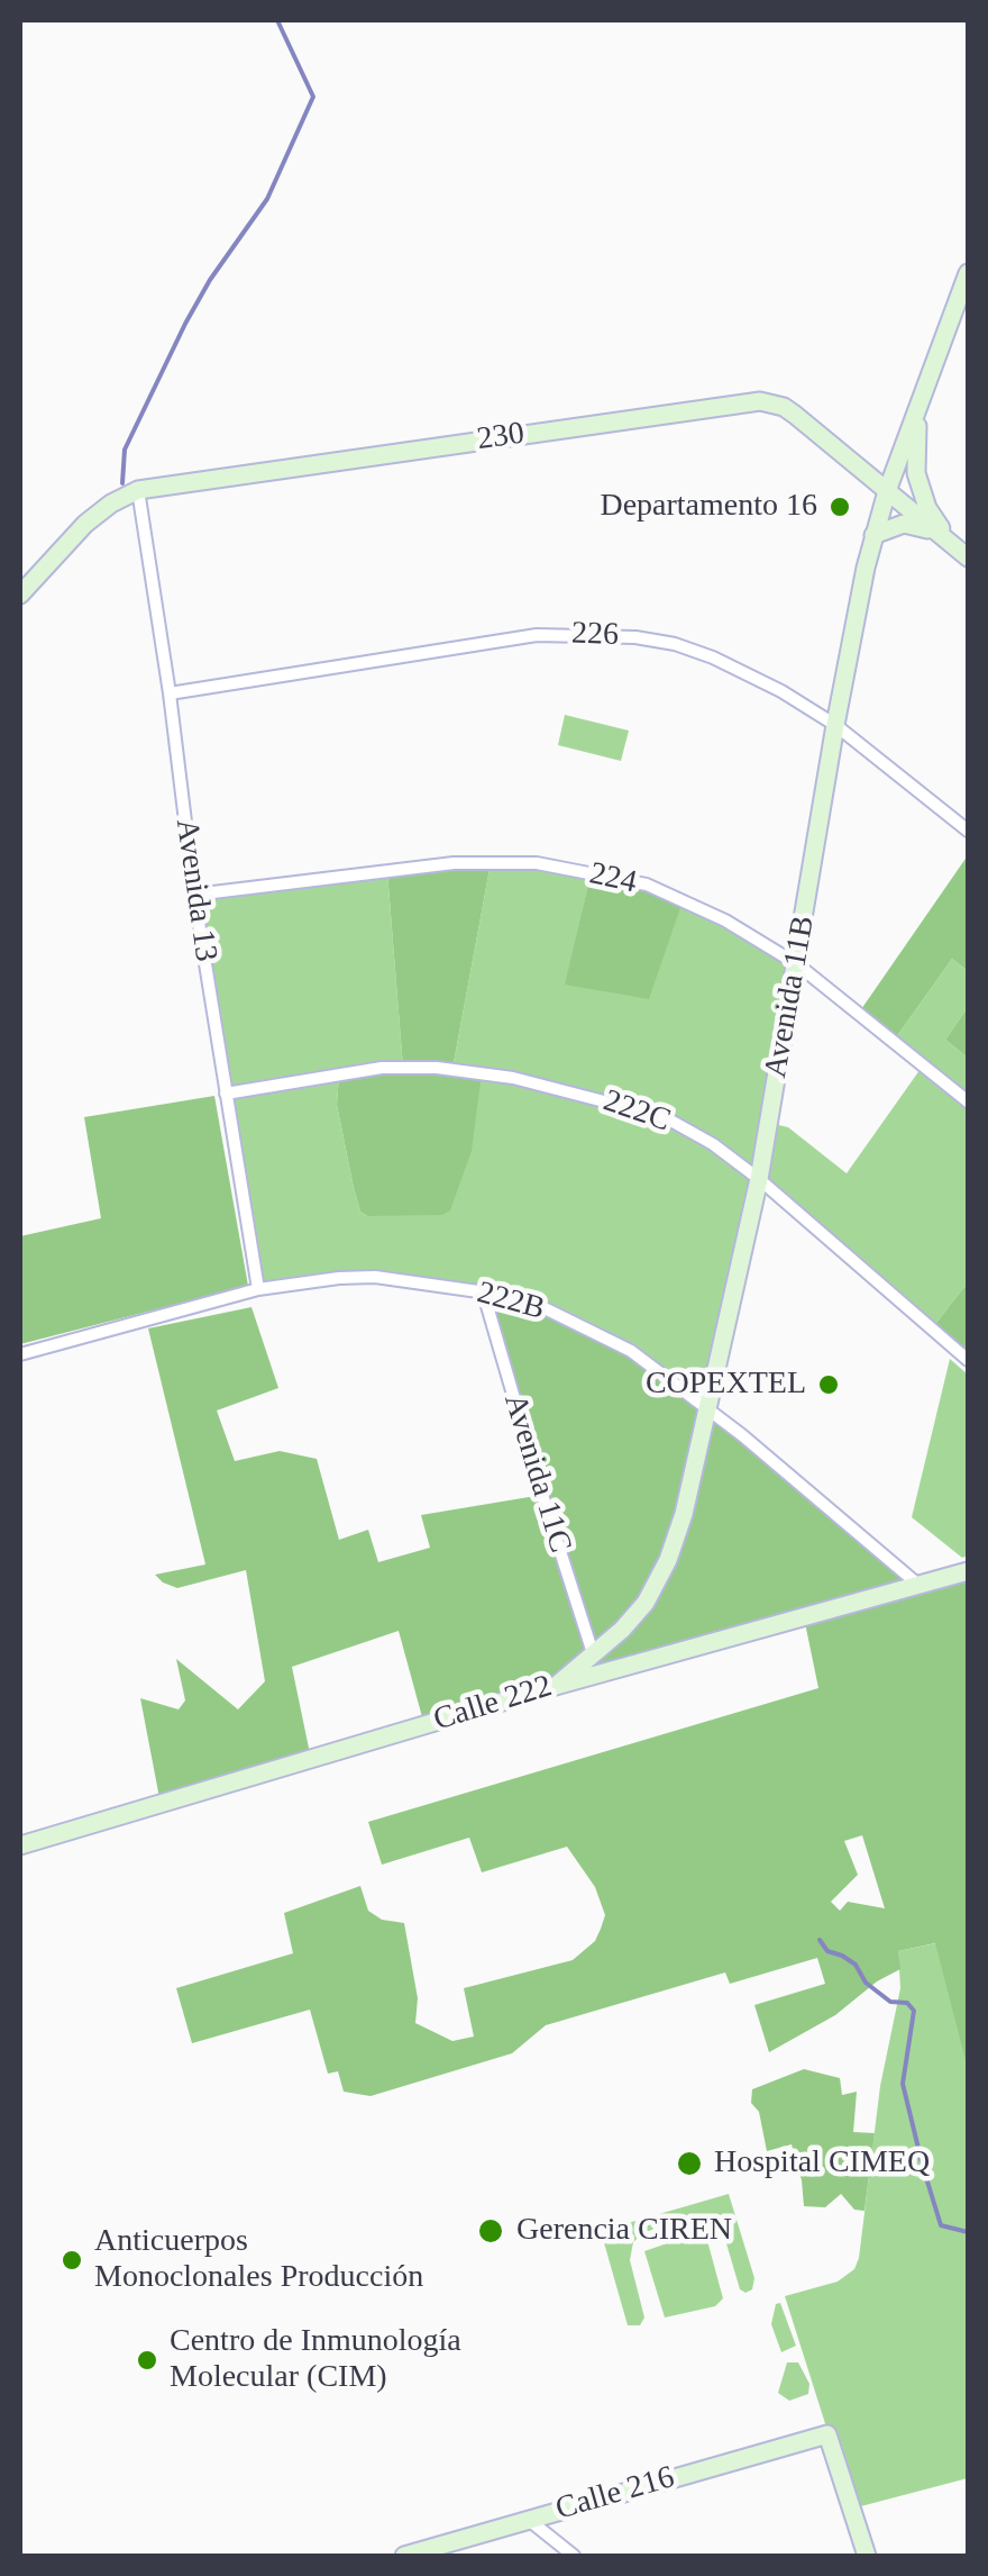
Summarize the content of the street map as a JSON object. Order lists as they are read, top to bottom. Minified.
{"streets":{"street":["230","226","224","Avenida 13","Avenida 11B","222C","222B","Avenida 11C","Calle 222","Calle 216"]},"crossings":[["230","Avenida 13"],["230","Avenida 11B"],["226","Avenida 13"],["226","Avenida 11B"],["224","Avenida 13"],["224","Avenida 11B"],["Avenida 13","222C"],["Avenida 13","222B"],["Avenida 11B","222C"],["Avenida 11B","222B"],["Avenida 11B","Avenida 11C"],["Avenida 11B","Calle 222"],["222B","Avenida 11C"],["222B","Calle 222"]],"places":["Departamento 16","COPEXTEL","Hospital CIMEQ","Gerencia CIREN","Anticuerpos Monoclonales Producción","Centro de Inmunología Molecular (CIM)"]}
